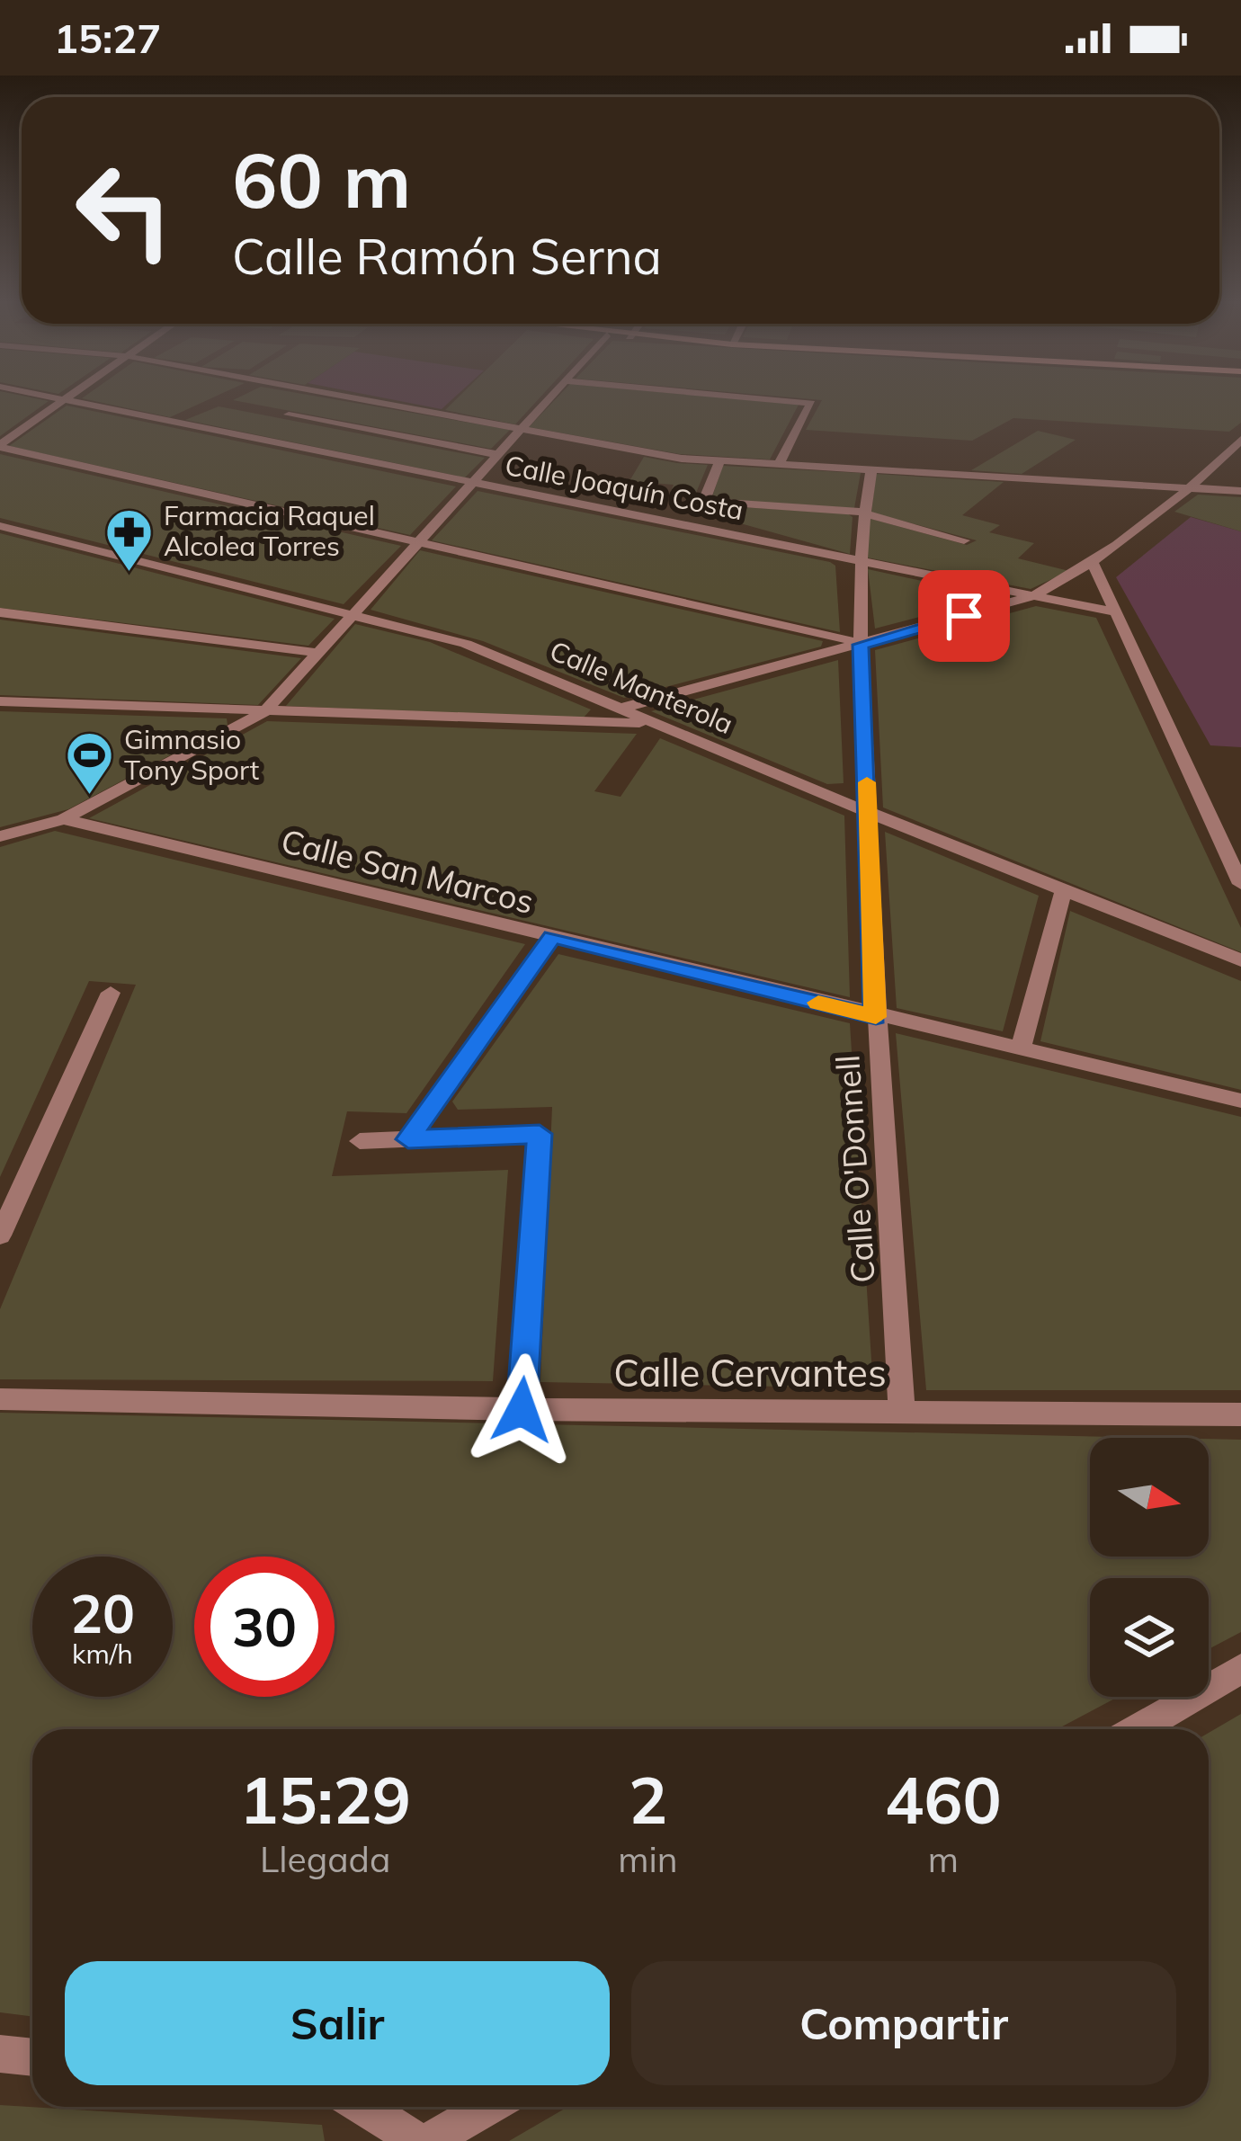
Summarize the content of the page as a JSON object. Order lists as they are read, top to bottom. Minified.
{"streets":{"street":["Calle Joaquín Costa","Calle Manterola","Calle San Marcos","Calle O'Donnell","Calle Cervantes"]},"crossings":[["Calle Joaquín Costa","Calle O'Donnell"],["Calle Manterola","Calle O'Donnell"],["Calle San Marcos","Calle O'Donnell"],["Calle O'Donnell","Calle Cervantes"]],"places":{"pharmacy":["Farmacia Raquel Alcolea Torres"],"sports":["Gimnasio Tony Sport"]},"north":"right","page":{"status":"15:27","turn":["60 m","Calle Ramón Serna"],"speed":"20 km/h","limit":"30","eta":["15:29","Llegada","2","min","460","m"],"buttons":["Salir","Compartir"]}}
